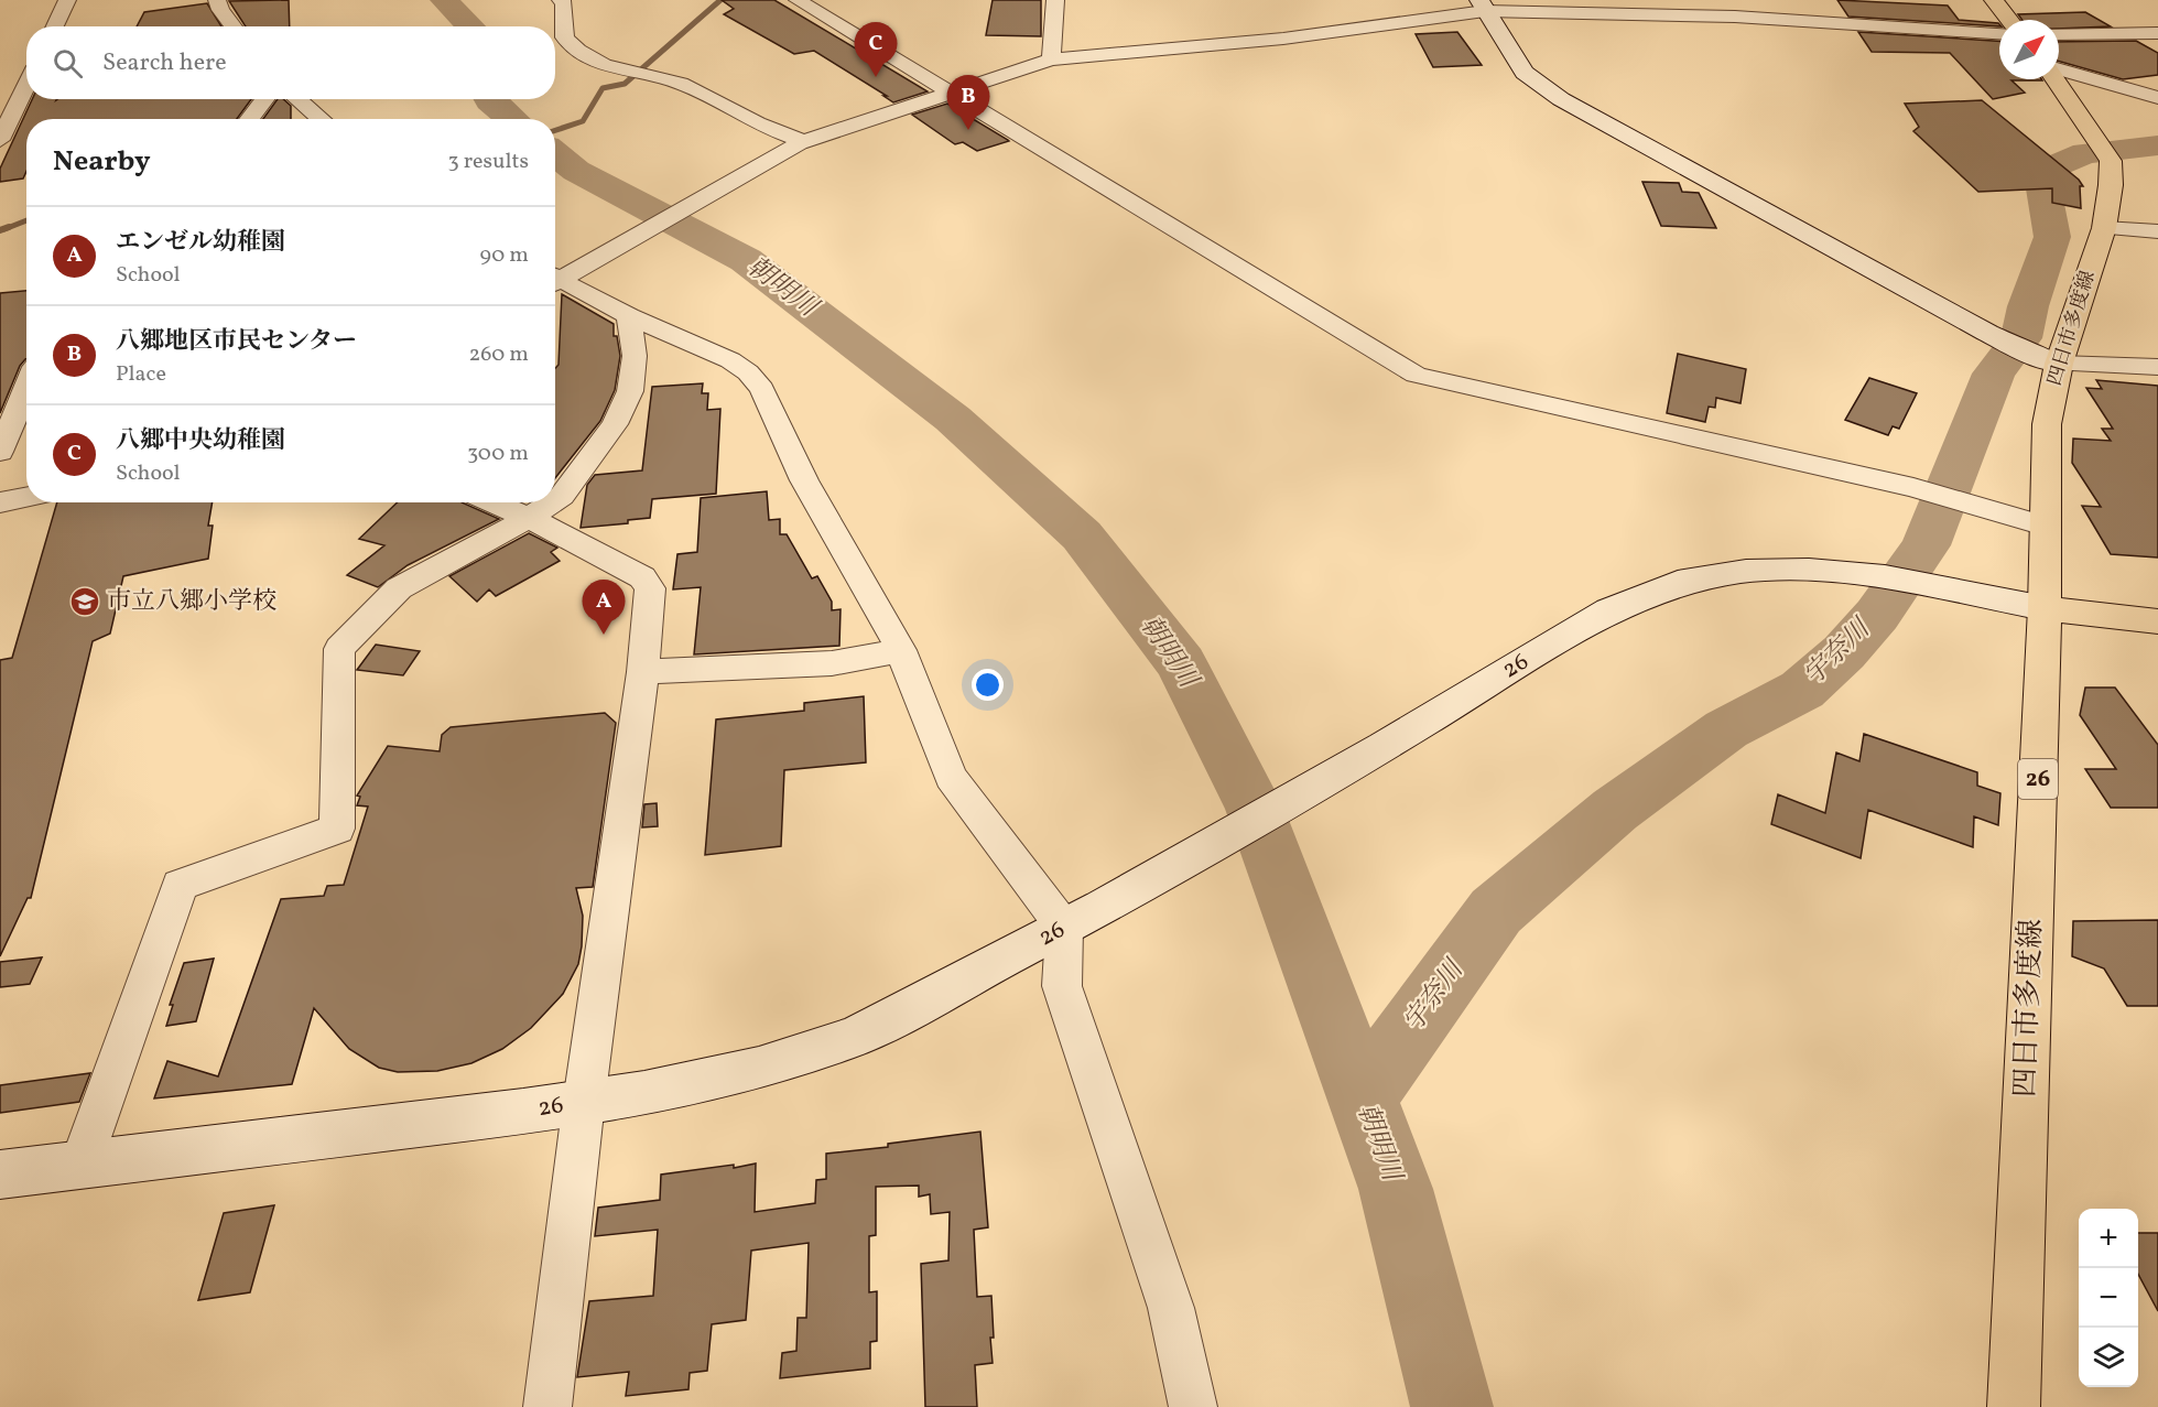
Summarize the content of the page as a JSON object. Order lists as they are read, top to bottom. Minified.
{"streets":{"main road":["四日市多度線","26"]},"crossings":[["四日市多度線","26"]],"water":["朝明川","宇奈川"],"places":{"school or university":["市立八郷小学校"]},"north":"top right","page":{"pins":["C","B","A"],"search":"Search here","heading":["Nearby","3 results"],"list":[{"mark":"A","name":"エンゼル幼稚園","note":"School","value":"90 m"},{"mark":"B","name":"八郷地区市民センター","note":"Place","value":"260 m"},{"mark":"C","name":"八郷中央幼稚園","note":"School","value":"300 m"}],"map_buttons":["+","−"]}}
